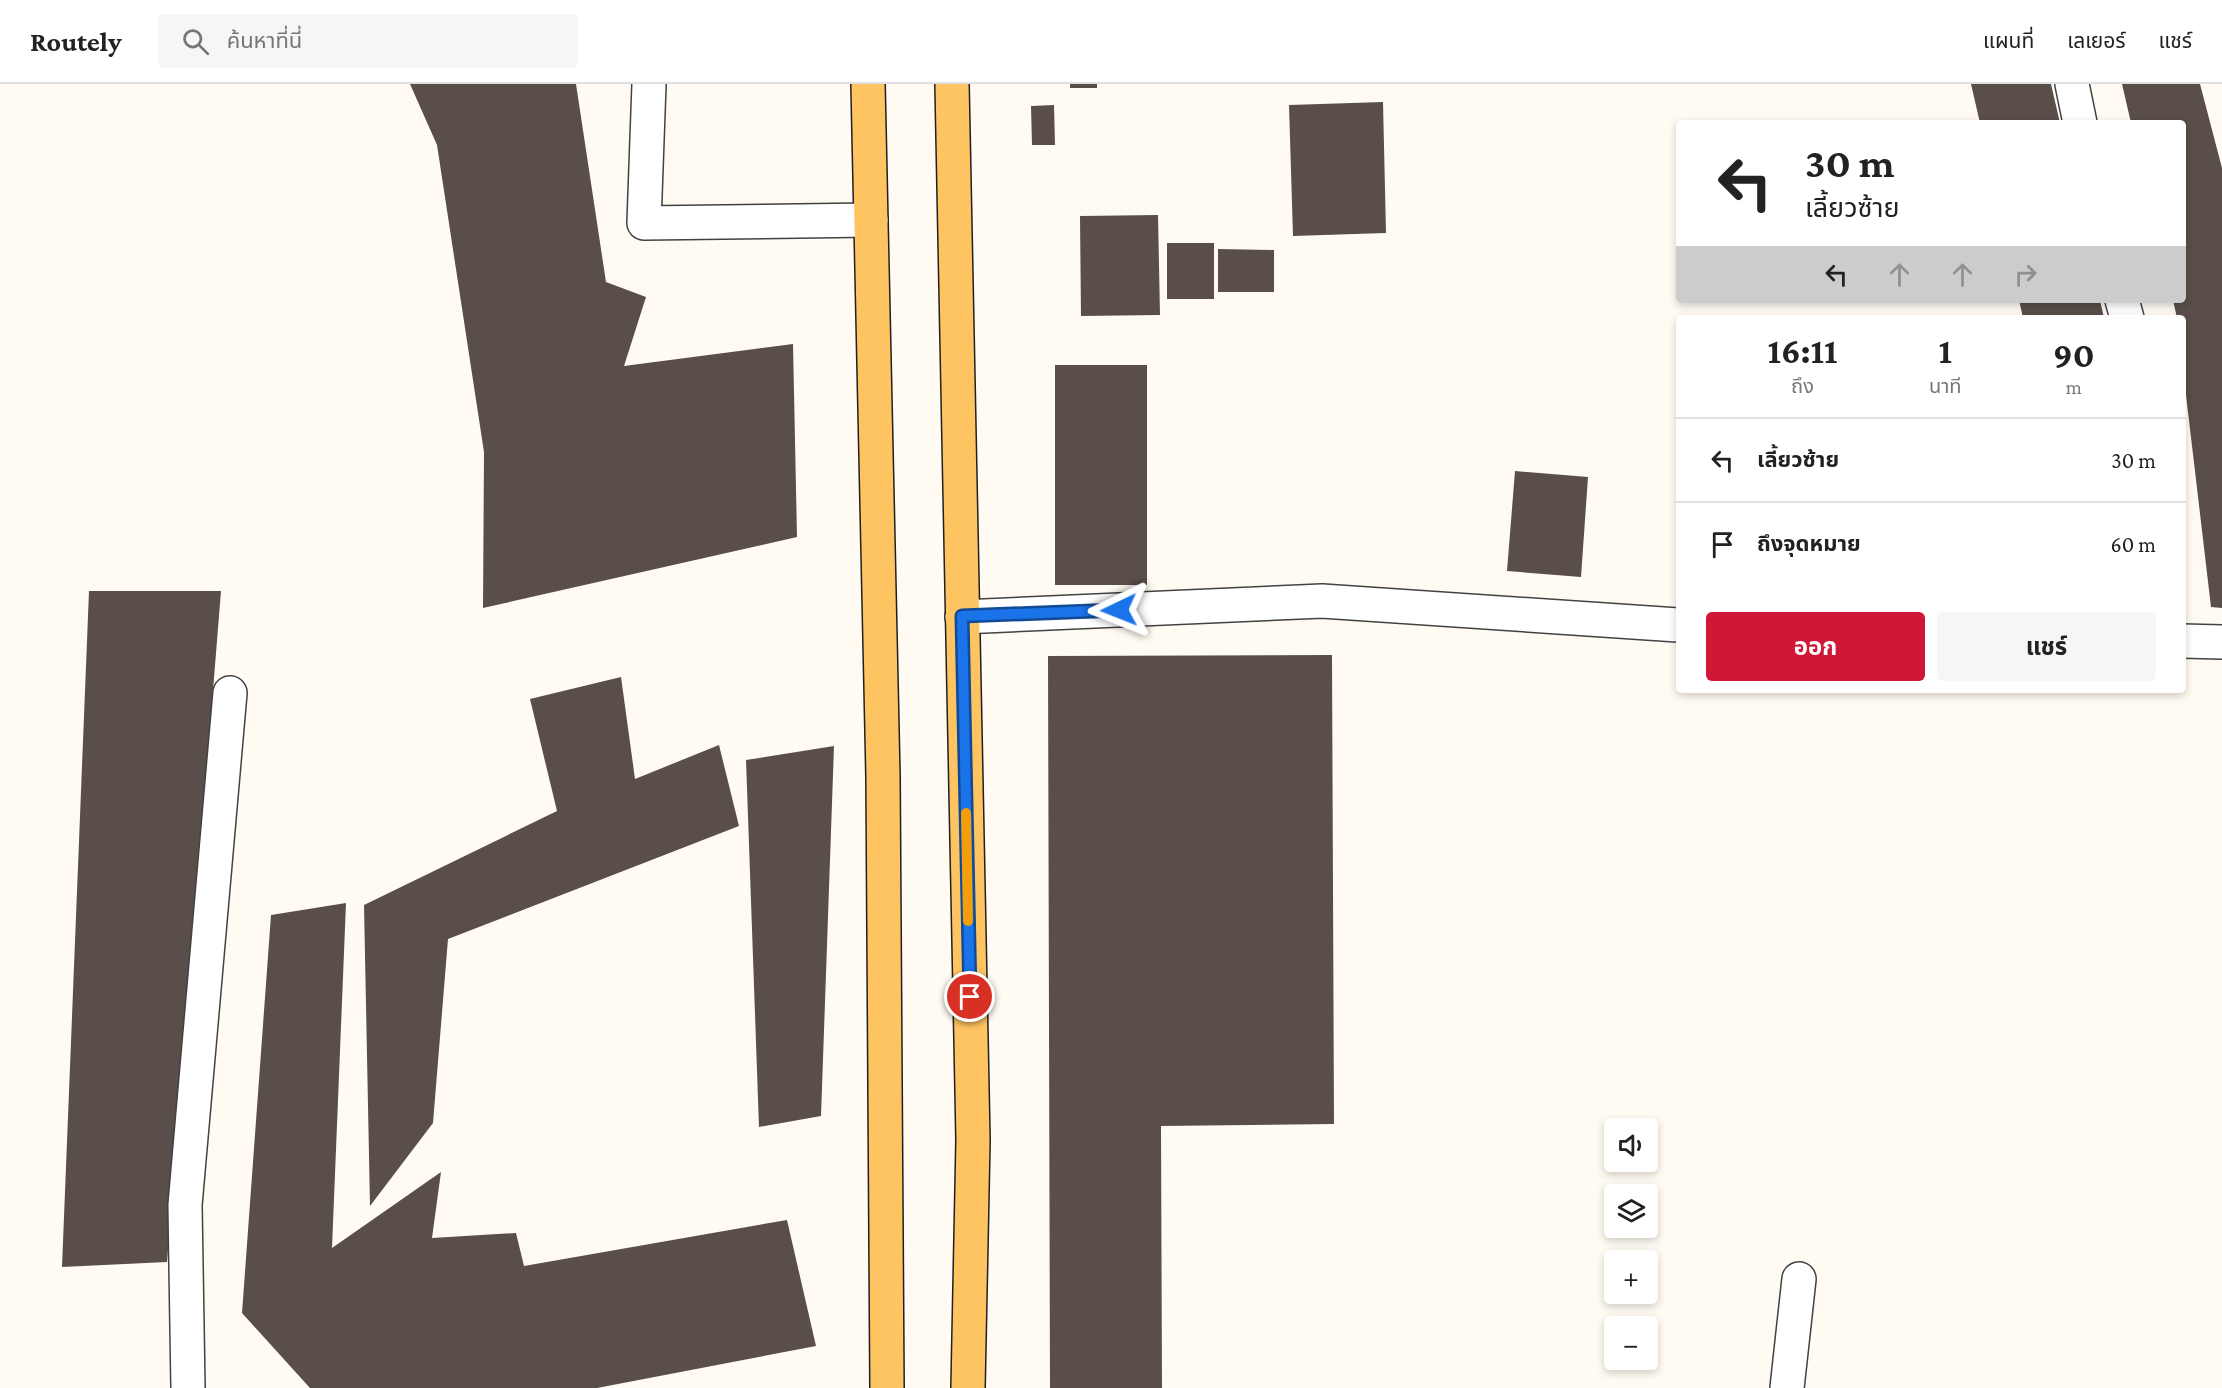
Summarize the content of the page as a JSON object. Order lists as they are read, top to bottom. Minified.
{"page":{"header":"Routely","search":"ค้นหาที่นี่","nav":["แผนที่","เลเยอร์","แชร์"],"turn":["30 m","เลี้ยวซ้าย"],"eta":["16:11","ถึง","1","นาที","90","m"],"list":[{"name":"เลี้ยวซ้าย","value":"30 m"},{"name":"ถึงจุดหมาย","value":"60 m"}],"buttons":["ออก","แชร์"],"map_buttons":["+","−"]}}
